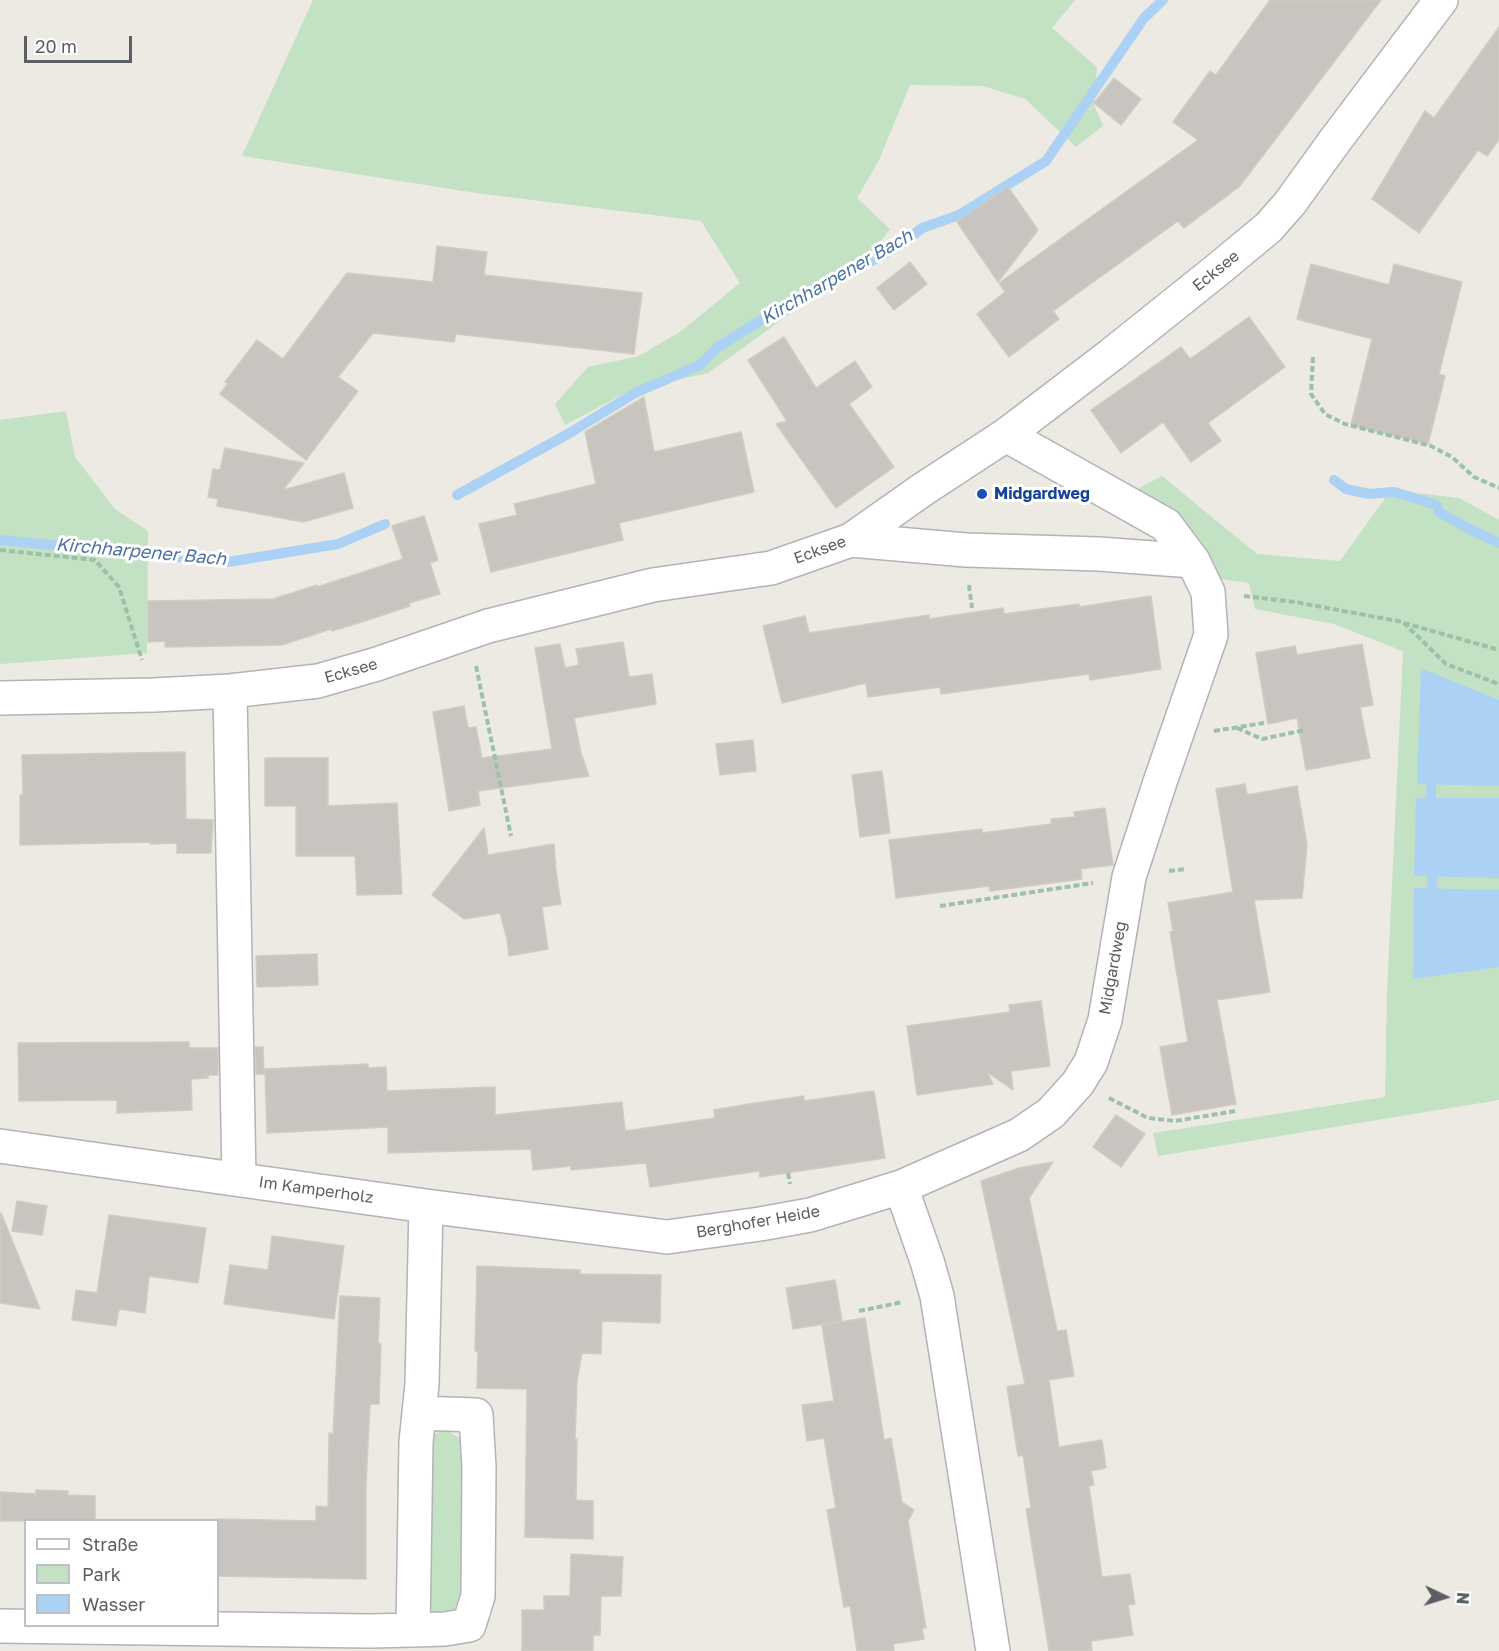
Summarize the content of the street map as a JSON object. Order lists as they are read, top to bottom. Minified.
{"streets":{"street":["Ecksee","Midgardweg","Im Kamperholz","Berghofer Heide"]},"crossings":[["Ecksee","Midgardweg"],["Midgardweg","Berghofer Heide"],["Im Kamperholz","Berghofer Heide"]],"water":["Kirchharpener Bach"],"places":["Midgardweg"],"legend":["Straße","Park","Wasser"],"scale_bar":"20 m","north":"right"}
